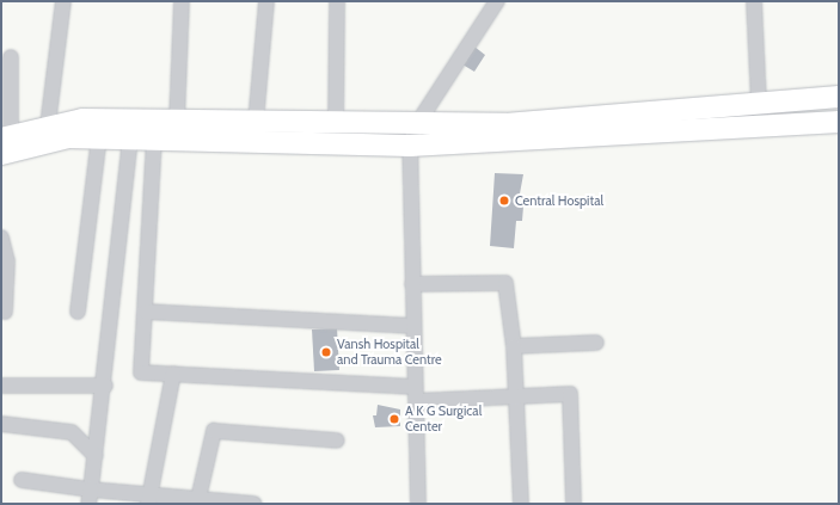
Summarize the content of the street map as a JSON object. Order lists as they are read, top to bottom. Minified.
{"places":["Central Hospital","Vansh Hospital and Trauma Centre","A K G Surgical Center"]}
